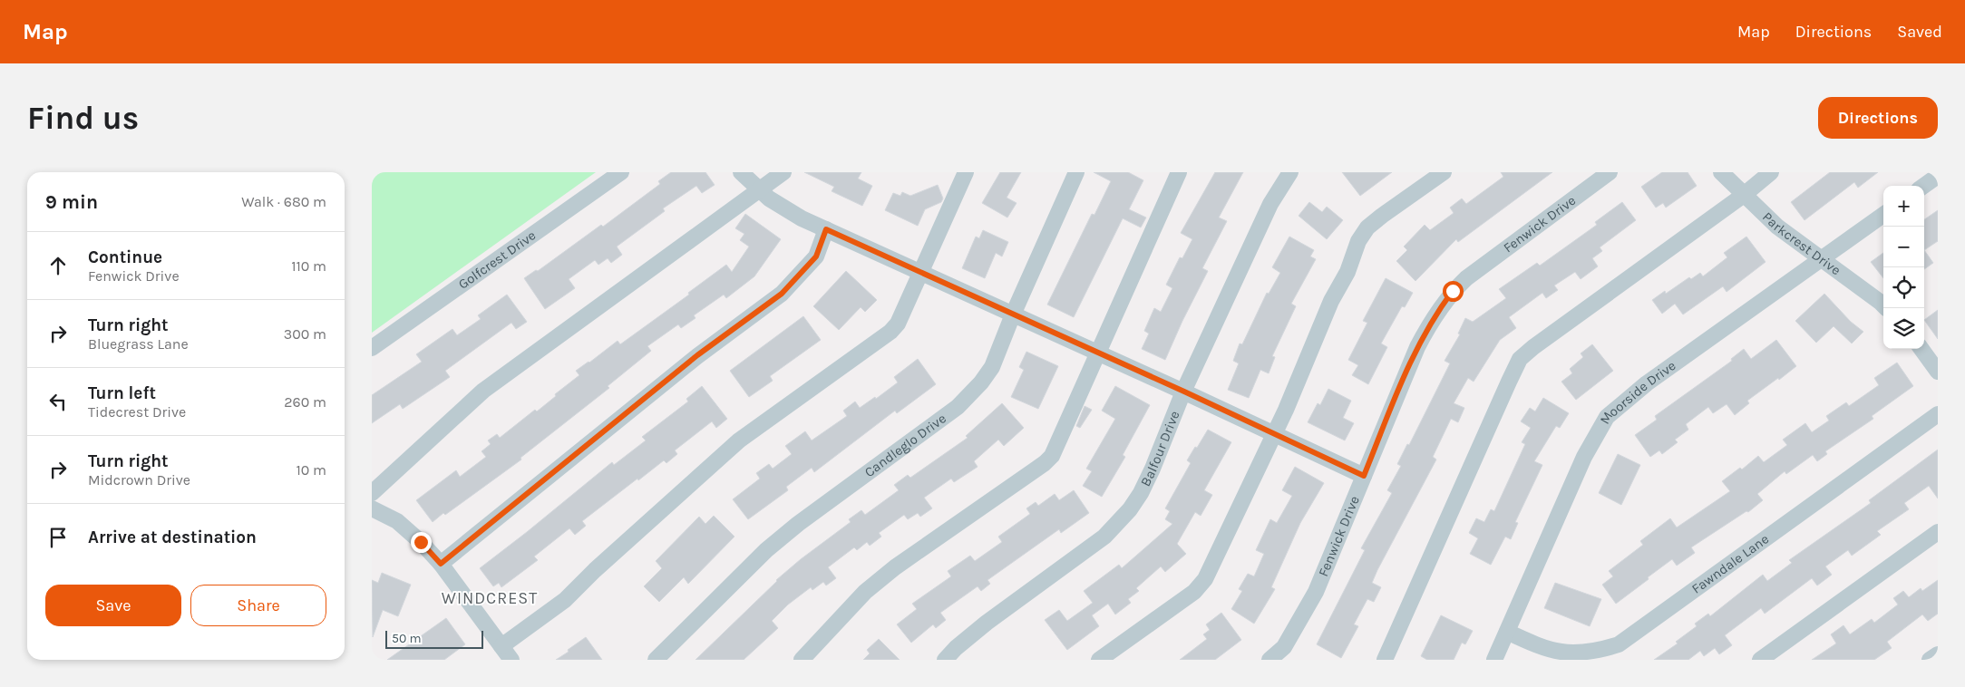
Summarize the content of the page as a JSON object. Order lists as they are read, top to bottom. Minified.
{"streets":{"street":["Fenwick Drive","Parkcrest Drive","Golfcrest Drive","Moorside Drive","Candleglo Drive","Balfour Drive","Fawndale Lane"]},"crossings":[["Parkcrest Drive","Moorside Drive"],["Moorside Drive","Fawndale Lane"]],"districts":["WINDCREST"],"scale_bar":"50 m","page":{"header":"Map","nav":["Map","Directions","Saved"],"buttons":["Directions",["Save","Share"]],"title":"Find us","heading":["9 min","Walk · 680 m"],"map_buttons":["+","−"],"list":[["Continue","Fenwick Drive","110 m"],["Turn right","Bluegrass Lane","300 m"],["Turn left","Tidecrest Drive","260 m"],["Turn right","Midcrown Drive","10 m"],"Arrive at destination"],"scale":"50 m"}}
